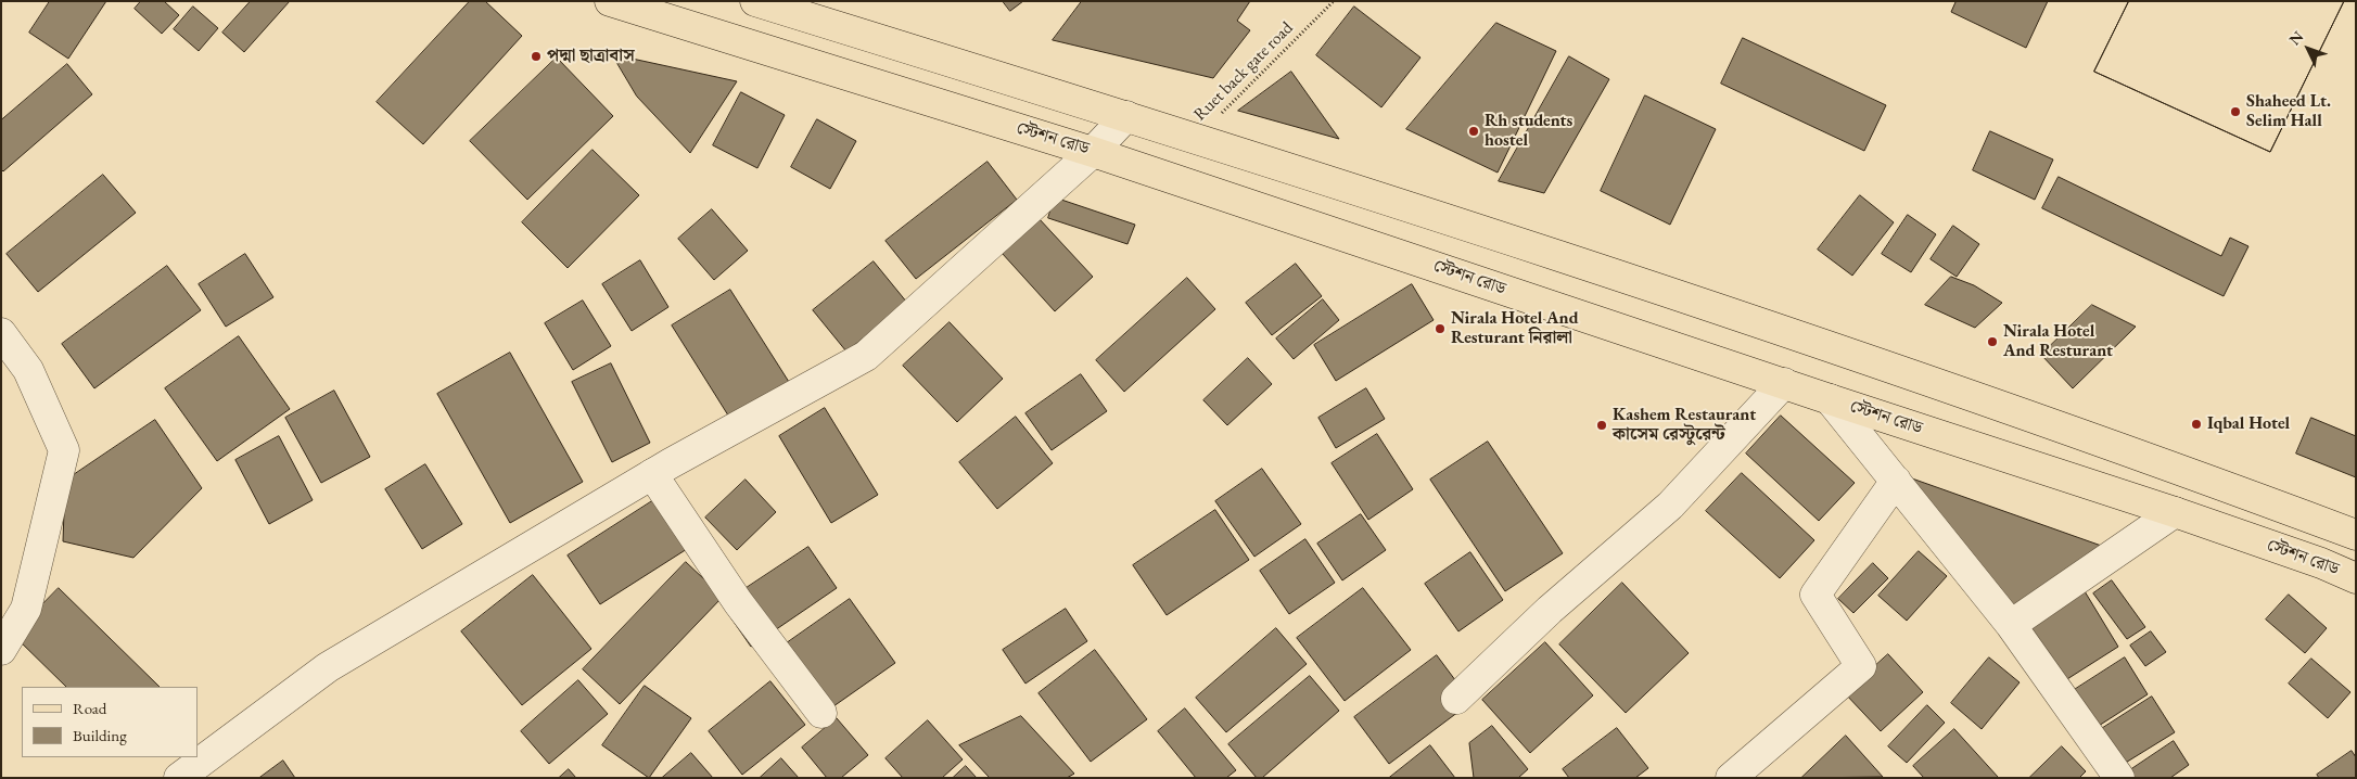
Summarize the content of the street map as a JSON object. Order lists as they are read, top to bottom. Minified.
{"streets":{"main road":["স্টেশন রোড"],"path":["Ruet back gate road"]},"places":["পদ্মা ছাত্রাবাস","Shaheed Lt. Selim Hall","Rh students hostel","Nirala Hotel And Resturant নিরালা","Nirala Hotel And Resturant","Iqbal Hotel","Kashem Restaurant কাসেম রেস্টুরেন্ট"],"legend":["Road","Building"],"north":"top left"}
